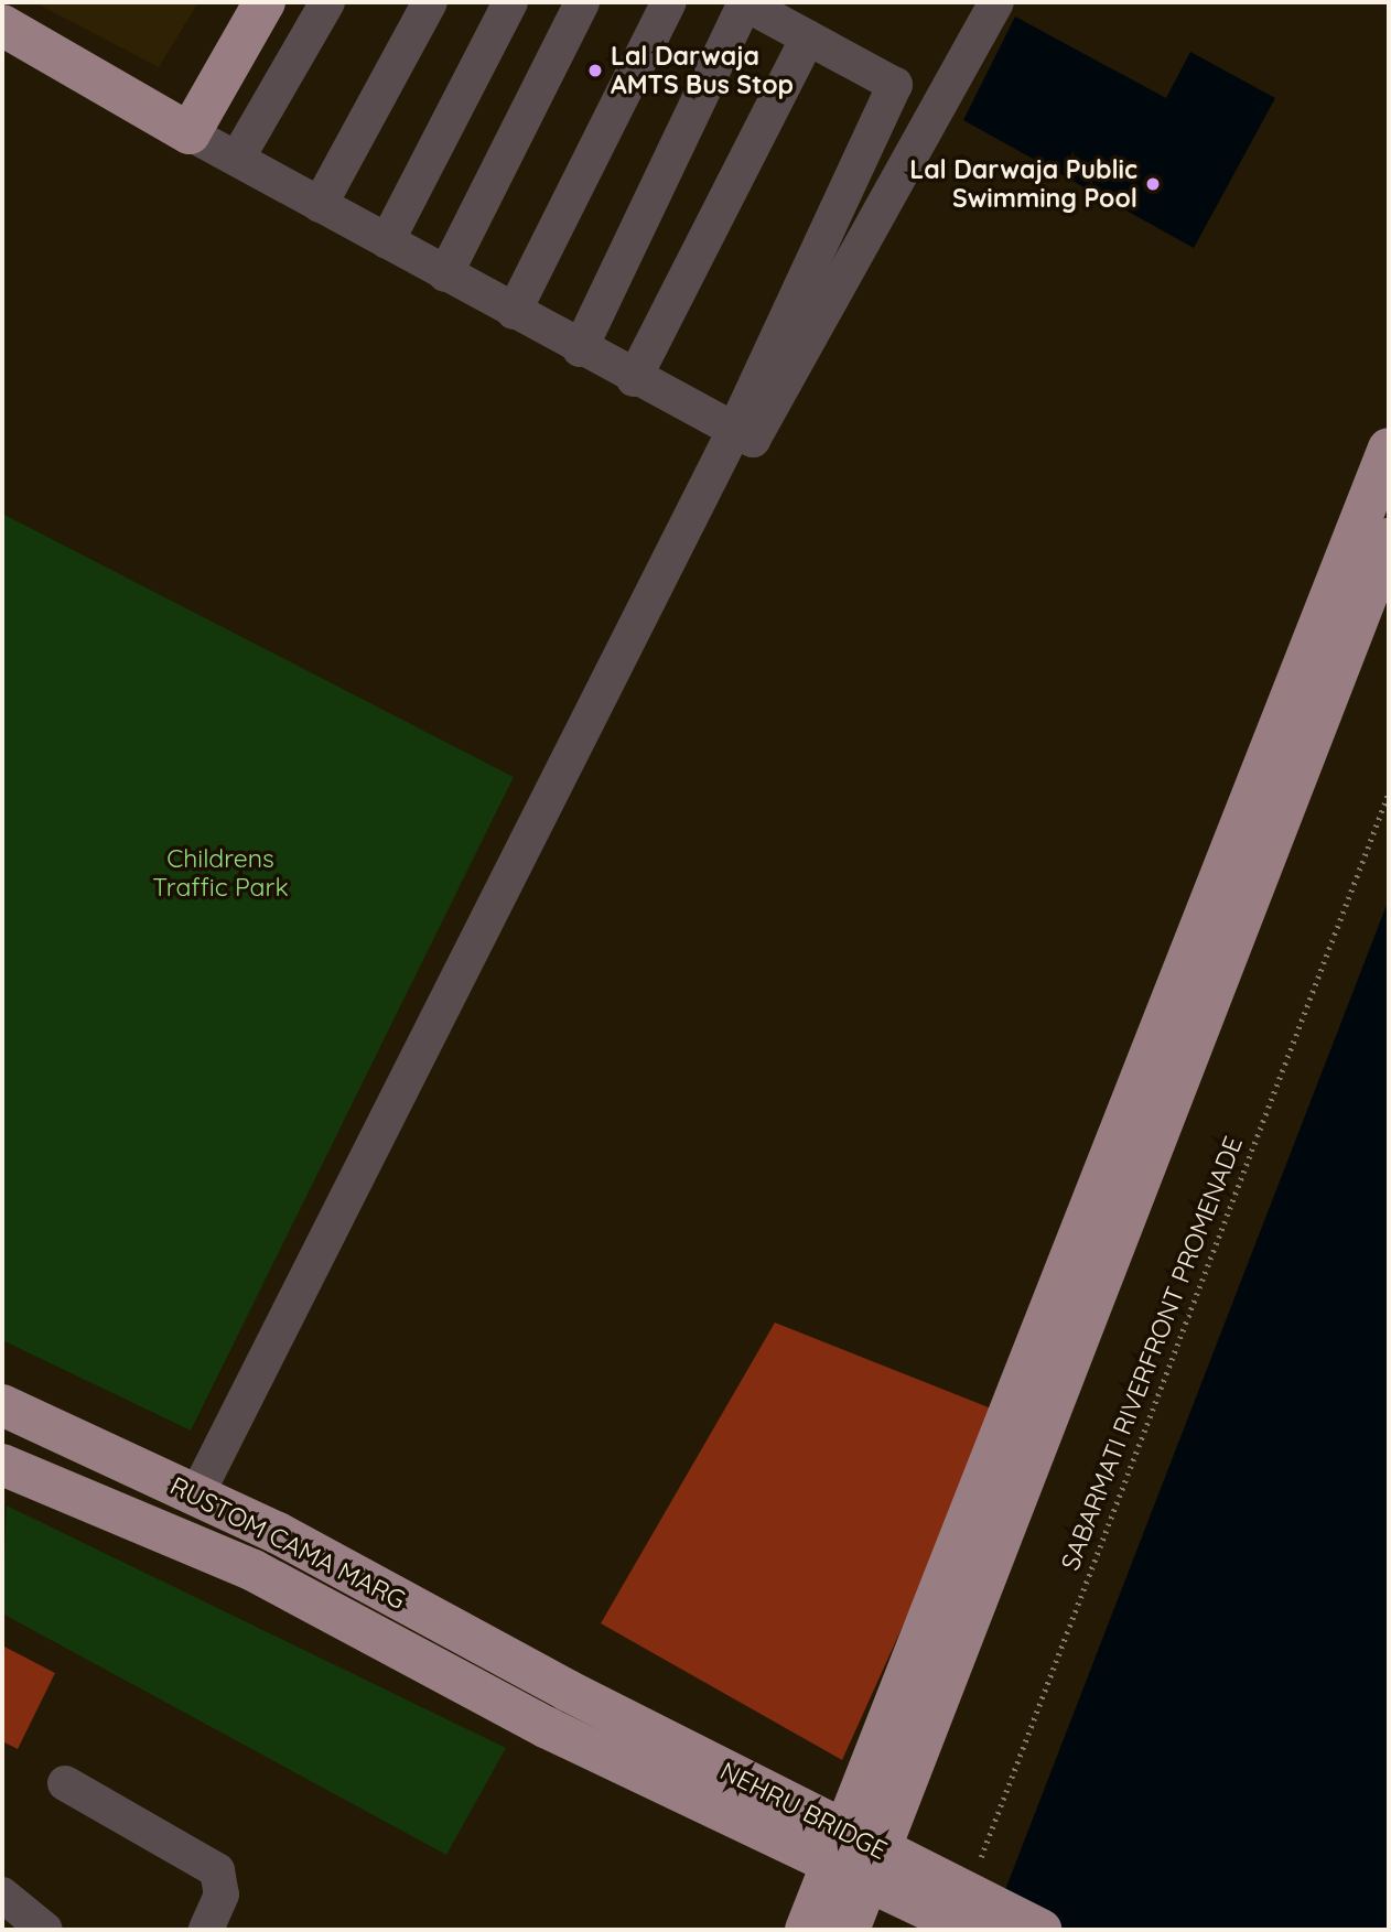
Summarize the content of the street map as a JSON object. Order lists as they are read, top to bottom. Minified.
{"streets":{"main road":["RUSTOM CAMA MARG","NEHRU BRIDGE"],"path":["SABARMATI RIVERFRONT PROMENADE"]},"crossings":[["RUSTOM CAMA MARG","NEHRU BRIDGE"]],"parks":["Childrens Traffic Park"],"places":["Lal Darwaja AMTS Bus Stop","Lal Darwaja Public Swimming Pool"]}
